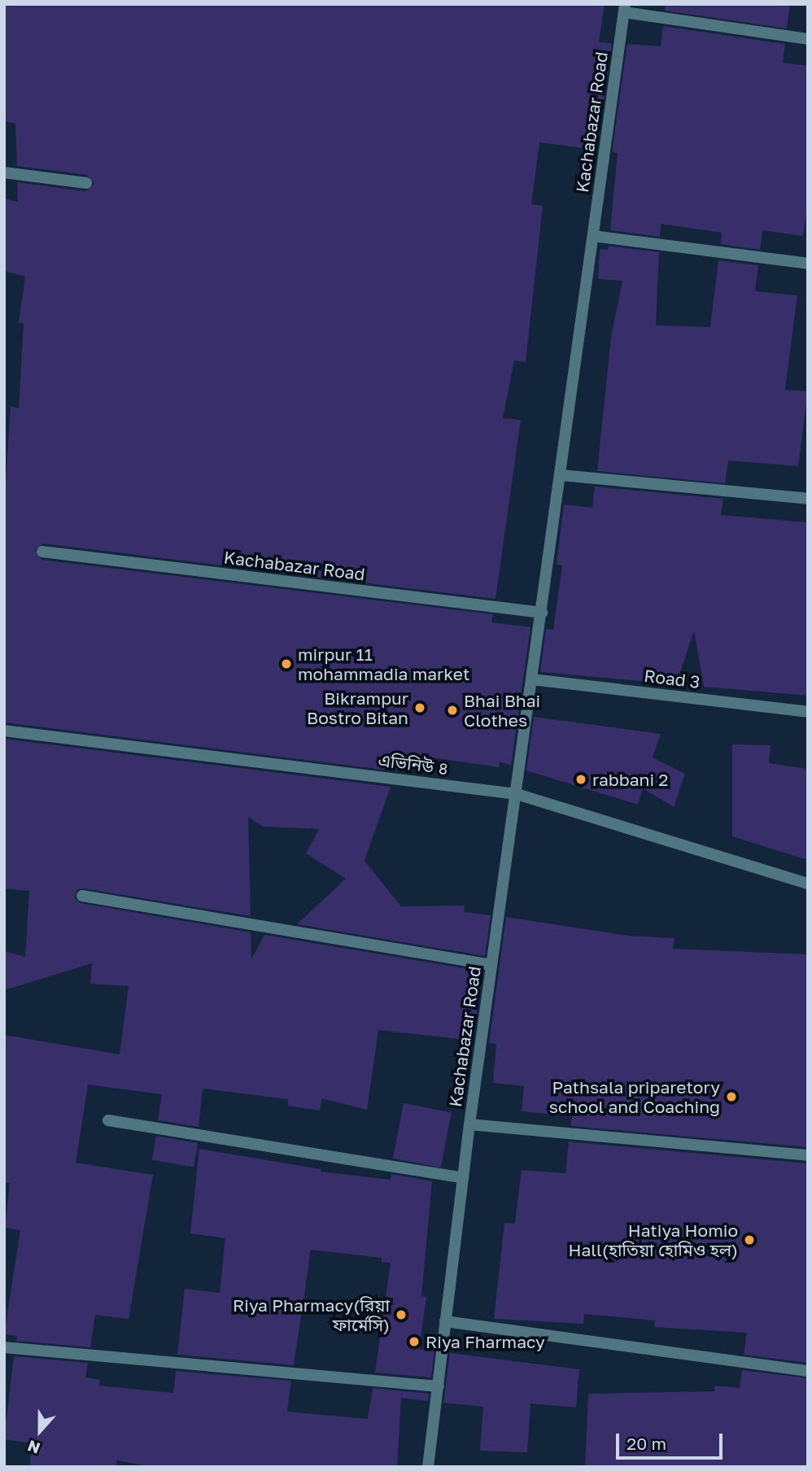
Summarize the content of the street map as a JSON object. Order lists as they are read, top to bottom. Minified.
{"streets":{"street":["Kachabazar Road","Road 3","এভিনিউ ৪"]},"crossings":[["Kachabazar Road","Road 3"],["Kachabazar Road","এভিনিউ ৪"]],"places":["mirpur 11 mohammadia market","Bikrampur Bostro Bitan","Bhai Bhai Clothes","rabbani 2","Pathsala priparetory school and Coaching","Hatiya Homio Hall(হাতিয়া হোমিও হল)","Riya Pharmacy(রিয়া ফার্মেসি)","Riya Fharmacy"],"scale_bar":"20 m","north":"bottom"}
